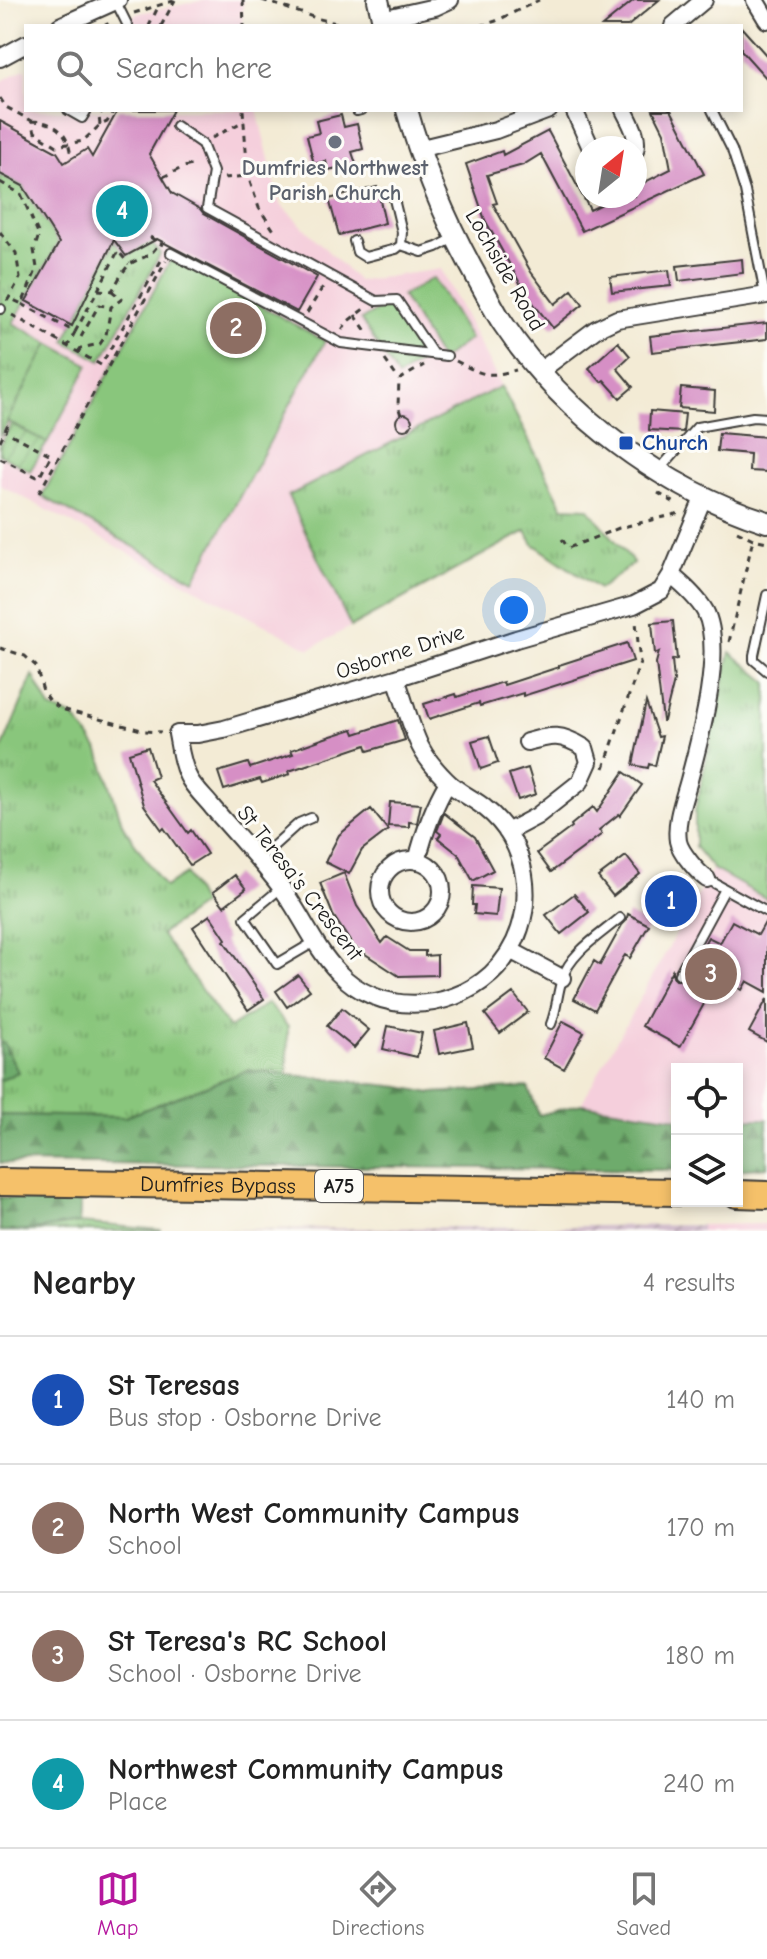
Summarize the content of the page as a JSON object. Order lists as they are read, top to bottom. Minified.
{"streets":{"highway":["Dumfries Bypass","A75"],"street":["Lochside Road","Osborne Drive","St Teresa's Crescent"]},"crossings":[["Lochside Road","Osborne Drive"],["Osborne Drive","St Teresa's Crescent"]],"places":{"other":["Dumfries Northwest Parish Church"],"transit":["Church"]},"north":"top right","page":{"search":"Search here","pins":["4","2","1","3"],"heading":["Nearby","4 results"],"list":[{"mark":"1","name":"St Teresas","note":"Bus stop · Osborne Drive","value":"140 m"},{"mark":"2","name":"North West Community Campus","note":"School","value":"170 m"},{"mark":"3","name":"St Teresa's RC School","note":"School · Osborne Drive","value":"180 m"},{"mark":"4","name":"Northwest Community Campus","note":"Place","value":"240 m"}],"nav":["Map","Directions","Saved"]}}
